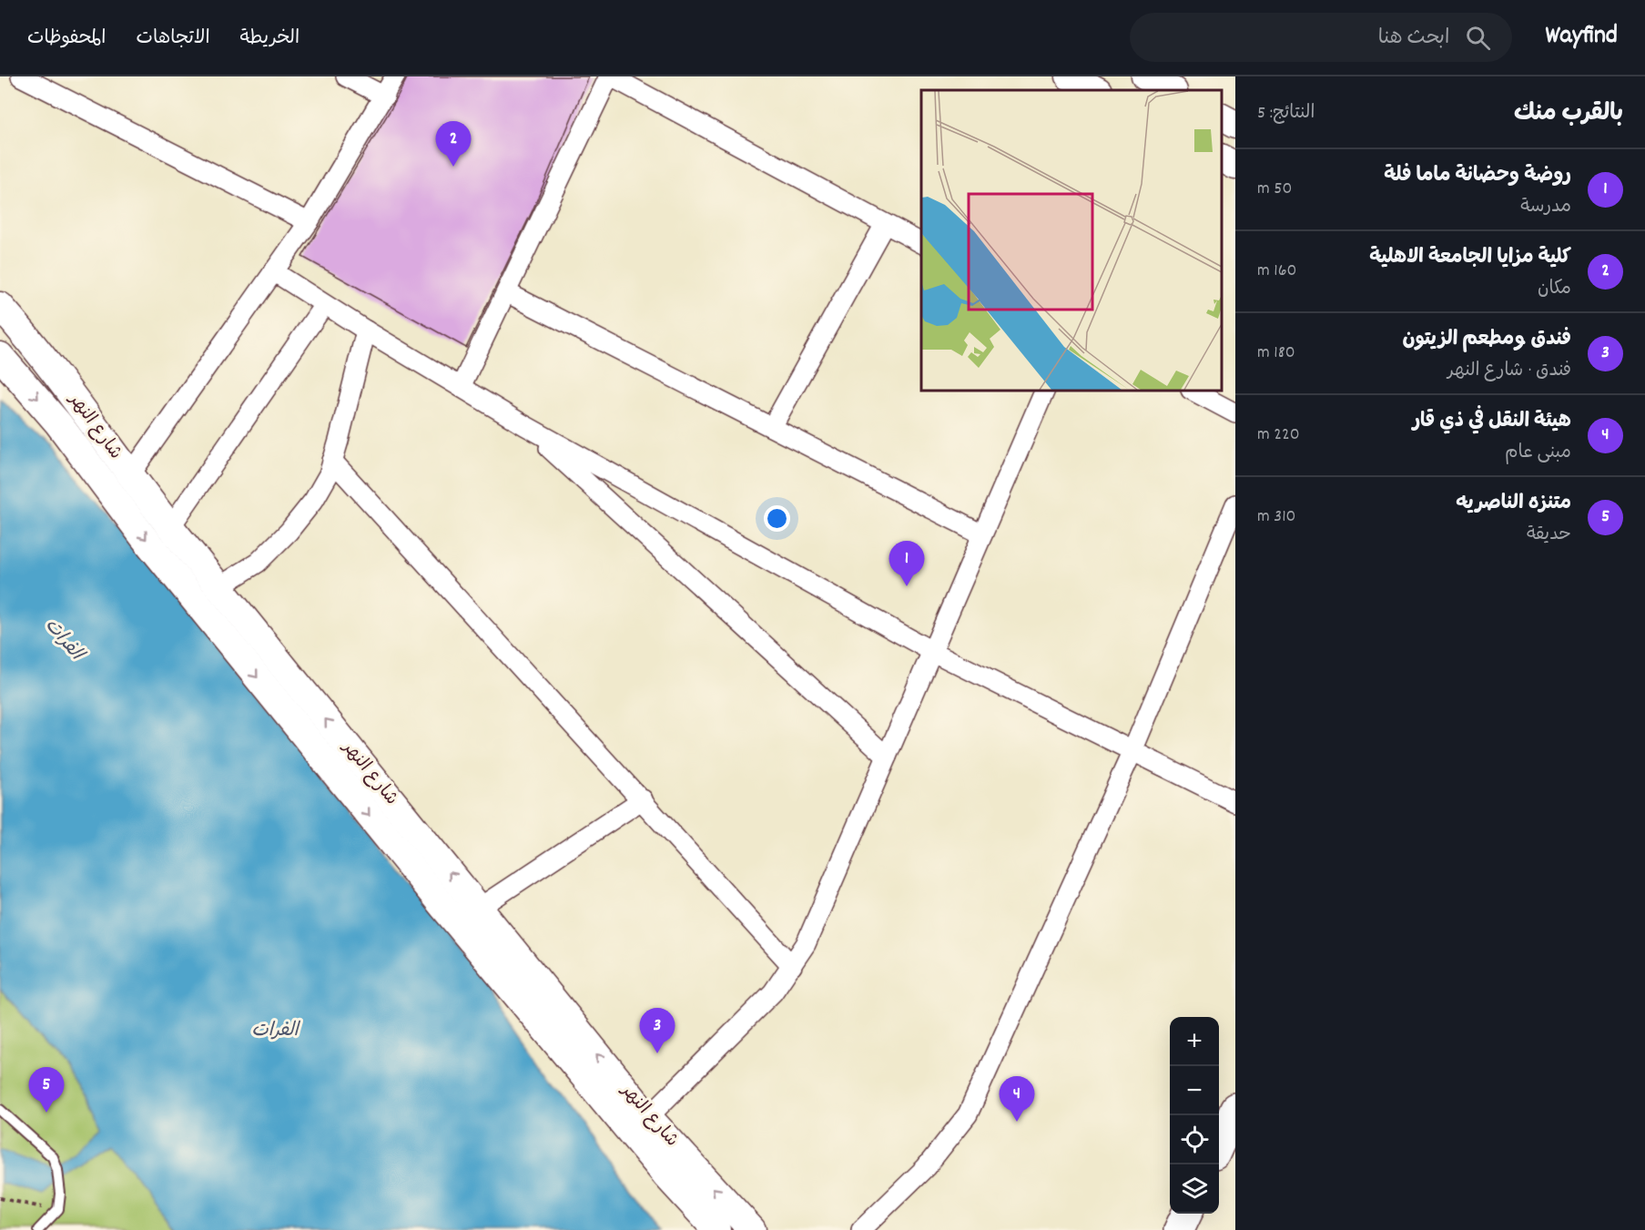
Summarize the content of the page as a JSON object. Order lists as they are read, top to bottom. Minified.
{"streets":{"main road":["شارع النهر"]},"water":["الفرات"],"page":{"header":"Wayfind","search":"ابحث هنا","nav":["الخريطة","الاتجاهات","المحفوظات"],"heading":["بالقرب منك","النتائج: 5"],"pins":["2","1","3","5","4"],"list":[{"mark":"1","name":"روضة وحضانة ماما فلة","note":"مدرسة","value":"50 m"},{"mark":"2","name":"كلية مزايا الجامعة الاهلية","note":"مكان","value":"160 m"},{"mark":"3","name":"فندق ومطعم الزيتون","note":"فندق · شارع النهر","value":"180 m"},{"mark":"4","name":"هيئة النقل في ذي قار","note":"مبنى عام","value":"220 m"},{"mark":"5","name":"متنزه الناصريه","note":"حديقة","value":"310 m"}],"map_buttons":["+","−"]}}
